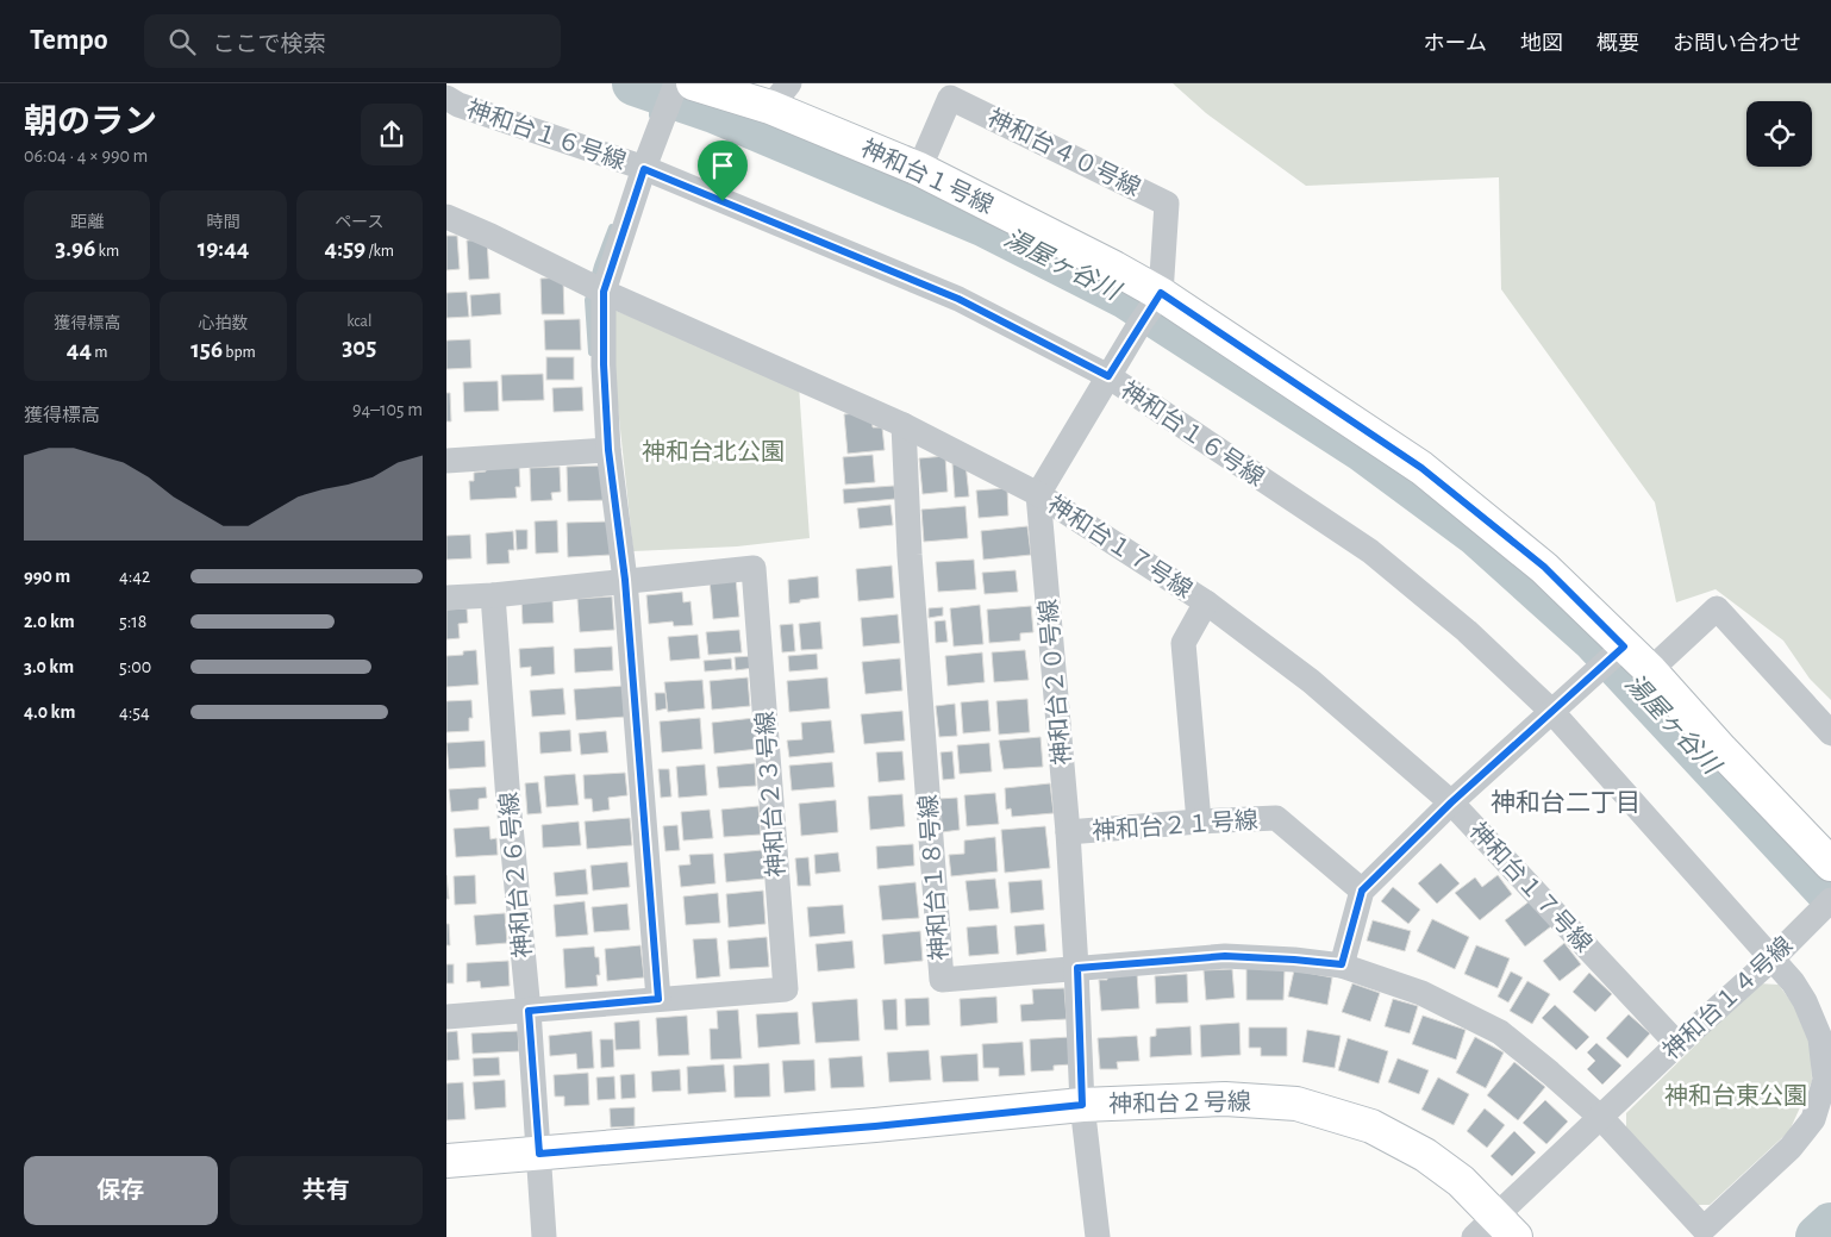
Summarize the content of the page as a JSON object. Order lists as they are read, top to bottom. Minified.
{"streets":{"street":["神和台１６号線","神和台４０号線","神和台１号線","神和台１７号線","神和台２０号線","神和台２３号線","神和台２１号線","神和台２６号線","神和台１８号線","神和台１４号線","神和台２号線"]},"crossings":[["神和台１６号線","神和台１８号線"],["神和台１６号線","神和台１４号線"],["神和台４０号線","神和台１号線"],["神和台１７号線","神和台２０号線"],["神和台１７号線","神和台１８号線"],["神和台１７号線","神和台１４号線"],["神和台２０号線","神和台２１号線"],["神和台２０号線","神和台１８号線"],["神和台２０号線","神和台２号線"],["神和台２３号線","神和台２６号線"],["神和台２６号線","神和台２号線"],["神和台１８号線","神和台１４号線"],["神和台１４号線","神和台２号線"]],"districts":["神和台二丁目"],"water":["湯屋ヶ谷川"],"parks":["神和台北公園","神和台東公園"],"page":{"header":"Tempo","search":"ここで検索","nav":["ホーム","地図","概要","お問い合わせ"],"heading":["朝のラン","06:04 · 4 × 990 m"],"stats":[["距離","3.96 km"],["時間","19:44"],["ペース","4:59 /km"],["獲得標高","44 m"],["心拍数","156 bpm"],["kcal","305"]],"chart":["獲得標高","94–105 m"],"list":[{"name":"990 m","note":"4:42"},{"name":"2.0 km","note":"5:18"},{"name":"3.0 km","note":"5:00"},{"name":"4.0 km","note":"4:54"}],"buttons":["保存","共有"]}}
